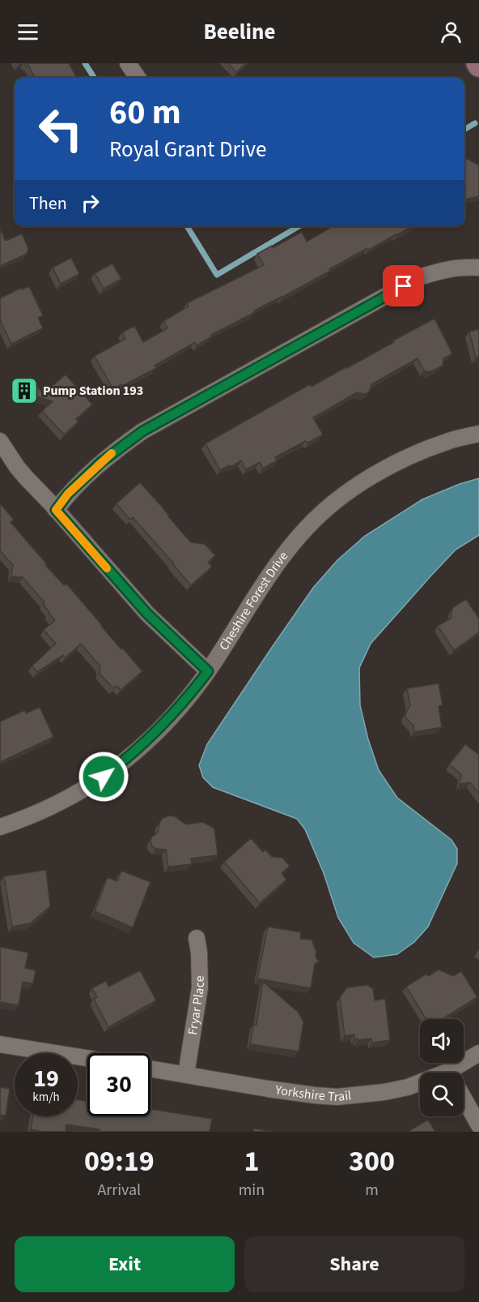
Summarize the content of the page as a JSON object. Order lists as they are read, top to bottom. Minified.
{"streets":{"street":["Cheshire Forest Drive","Fryar Place","Yorkshire Trail"]},"crossings":[["Fryar Place","Yorkshire Trail"]],"places":{"building":["Pump Station 193"]},"page":{"header":"Beeline","turn":["60 m","Royal Grant Drive"],"then":"Then","speed":"19 km/h","limit":"30","eta":["09:19","Arrival","1","min","300","m"],"buttons":["Exit","Share"]}}
